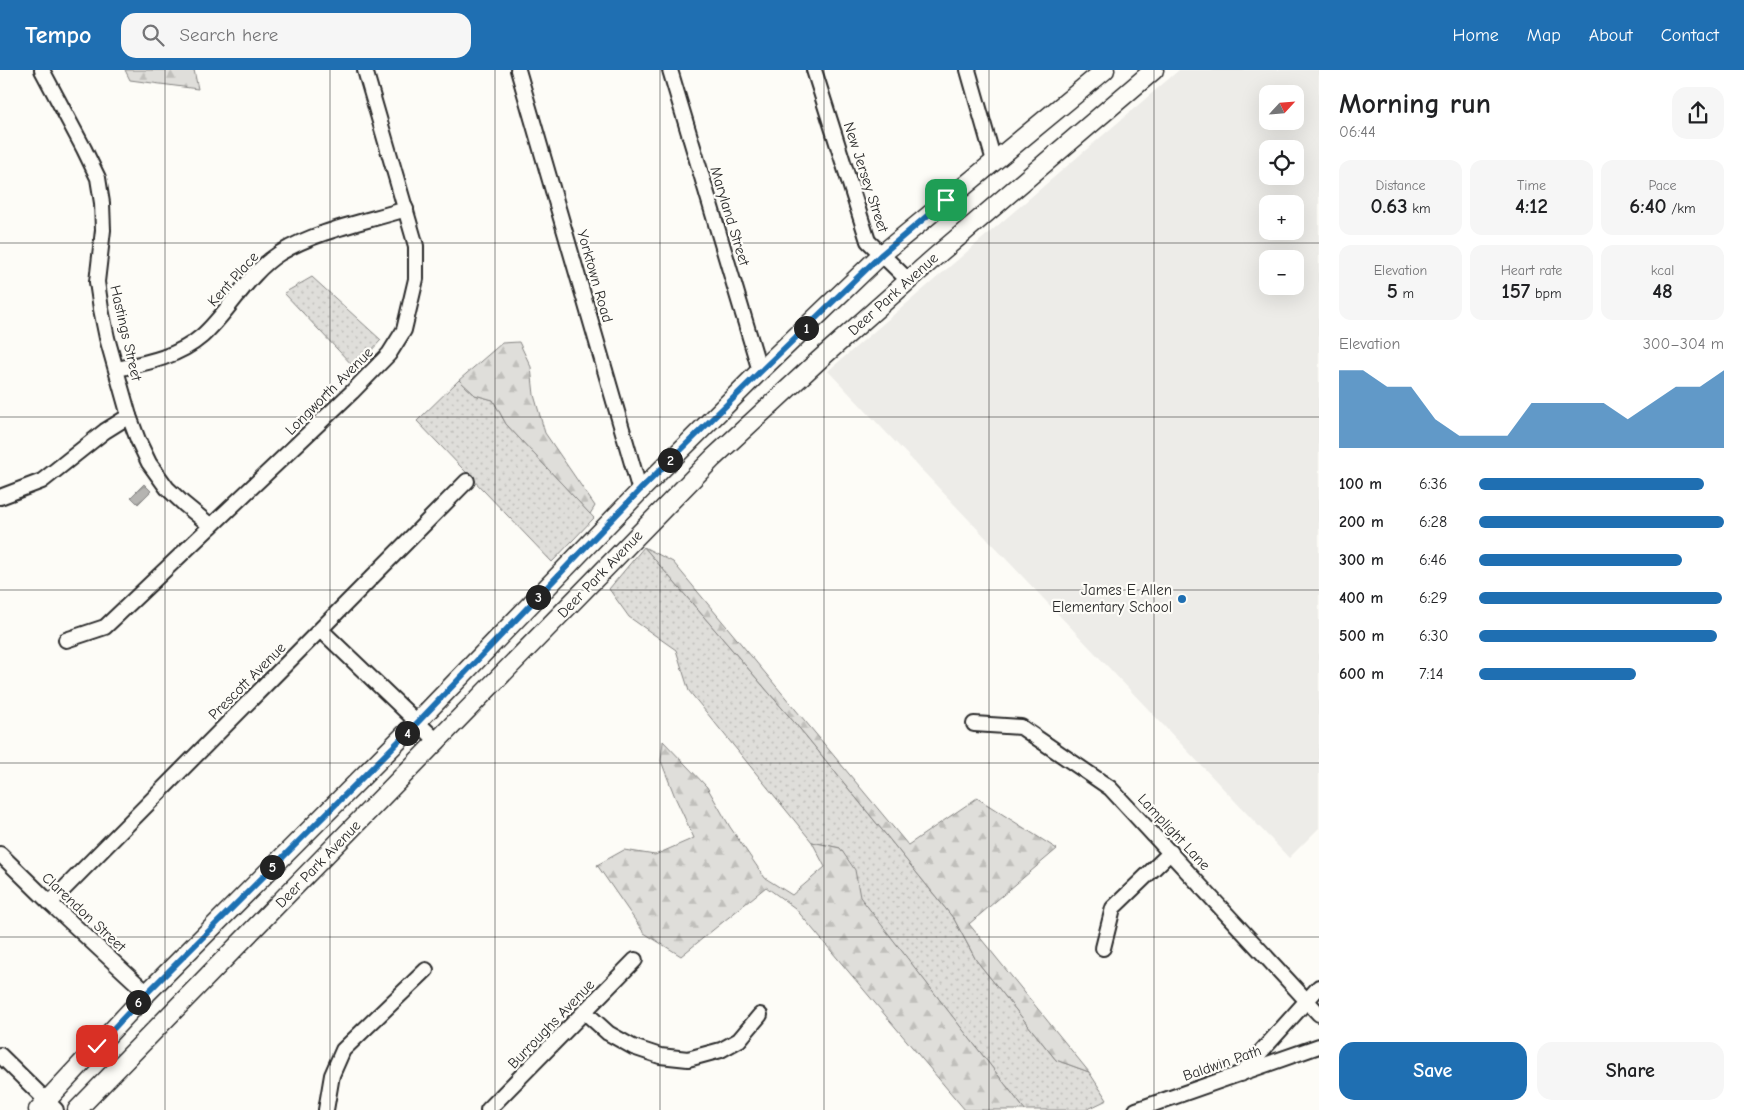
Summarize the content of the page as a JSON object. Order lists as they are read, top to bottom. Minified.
{"streets":{"main road":["Deer Park Avenue"],"street":["New Jersey Street","Maryland Street","Yorktown Road","Kent Place","Hastings Street","Longworth Avenue","Prescott Avenue","Lamplight Lane","Clarendon Street","Burroughs Avenue","Baldwin Path"]},"crossings":[["New Jersey Street","Deer Park Avenue"],["Maryland Street","Deer Park Avenue"],["Yorktown Road","Deer Park Avenue"],["Kent Place","Hastings Street"],["Kent Place","Longworth Avenue"],["Deer Park Avenue","Clarendon Street"],["Hastings Street","Longworth Avenue"],["Prescott Avenue","Clarendon Street"]],"places":["James E Allen Elementary School"],"north":"top right","page":{"header":"Tempo","search":"Search here","nav":["Home","Map","About","Contact"],"heading":["Morning run","06:44"],"map_buttons":["+","−"],"stats":[["Distance","0.63 km"],["Time","4:12"],["Pace","6:40 /km"],["Elevation","5 m"],["Heart rate","157 bpm"],["kcal","48"]],"pins":["1","2","3","4","5","6"],"chart":["Elevation","300–304 m"],"list":[{"name":"100 m","note":"6:36"},{"name":"200 m","note":"6:28"},{"name":"300 m","note":"6:46"},{"name":"400 m","note":"6:29"},{"name":"500 m","note":"6:30"},{"name":"600 m","note":"7:14"}],"buttons":["Save","Share"]}}
